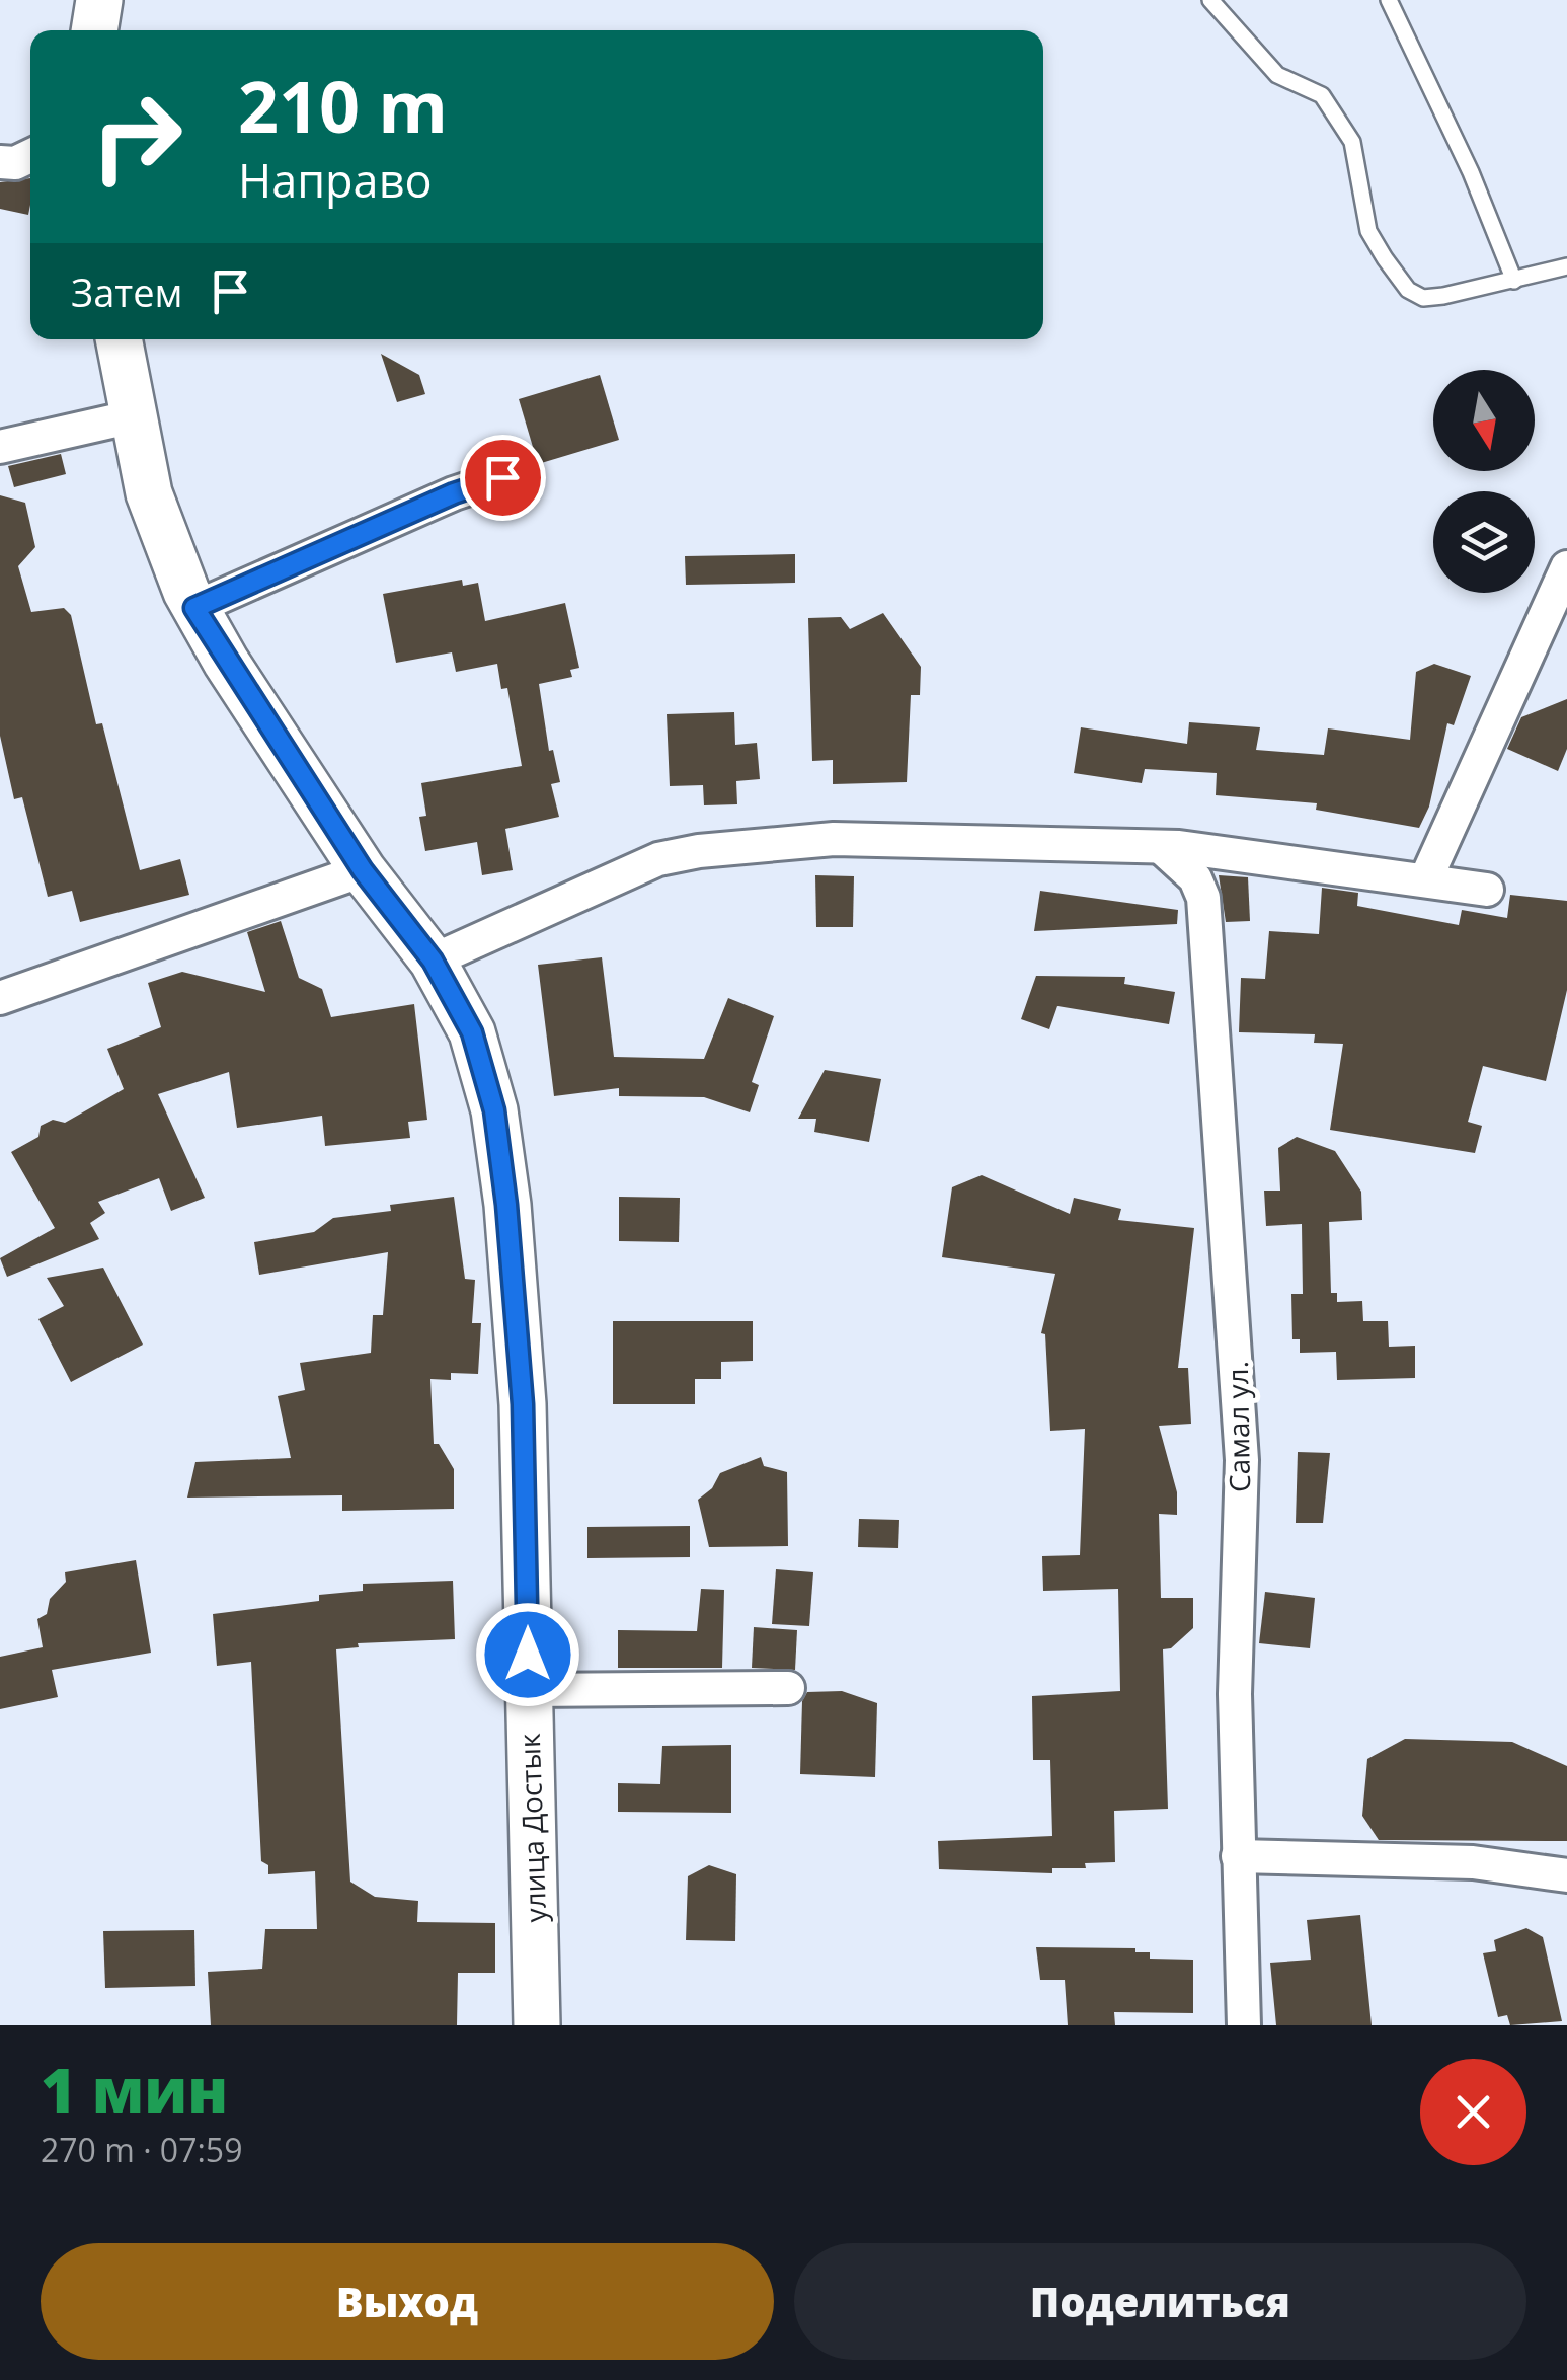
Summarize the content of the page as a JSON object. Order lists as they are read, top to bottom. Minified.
{"streets":{"main road":["улица Достык"],"street":["Самал ул."]},"north":"bottom","page":{"turn":["210 m","Направо"],"then":"Затем","heading":["1 мин","270 m · 07:59"],"buttons":["Выход","Поделиться"]}}
